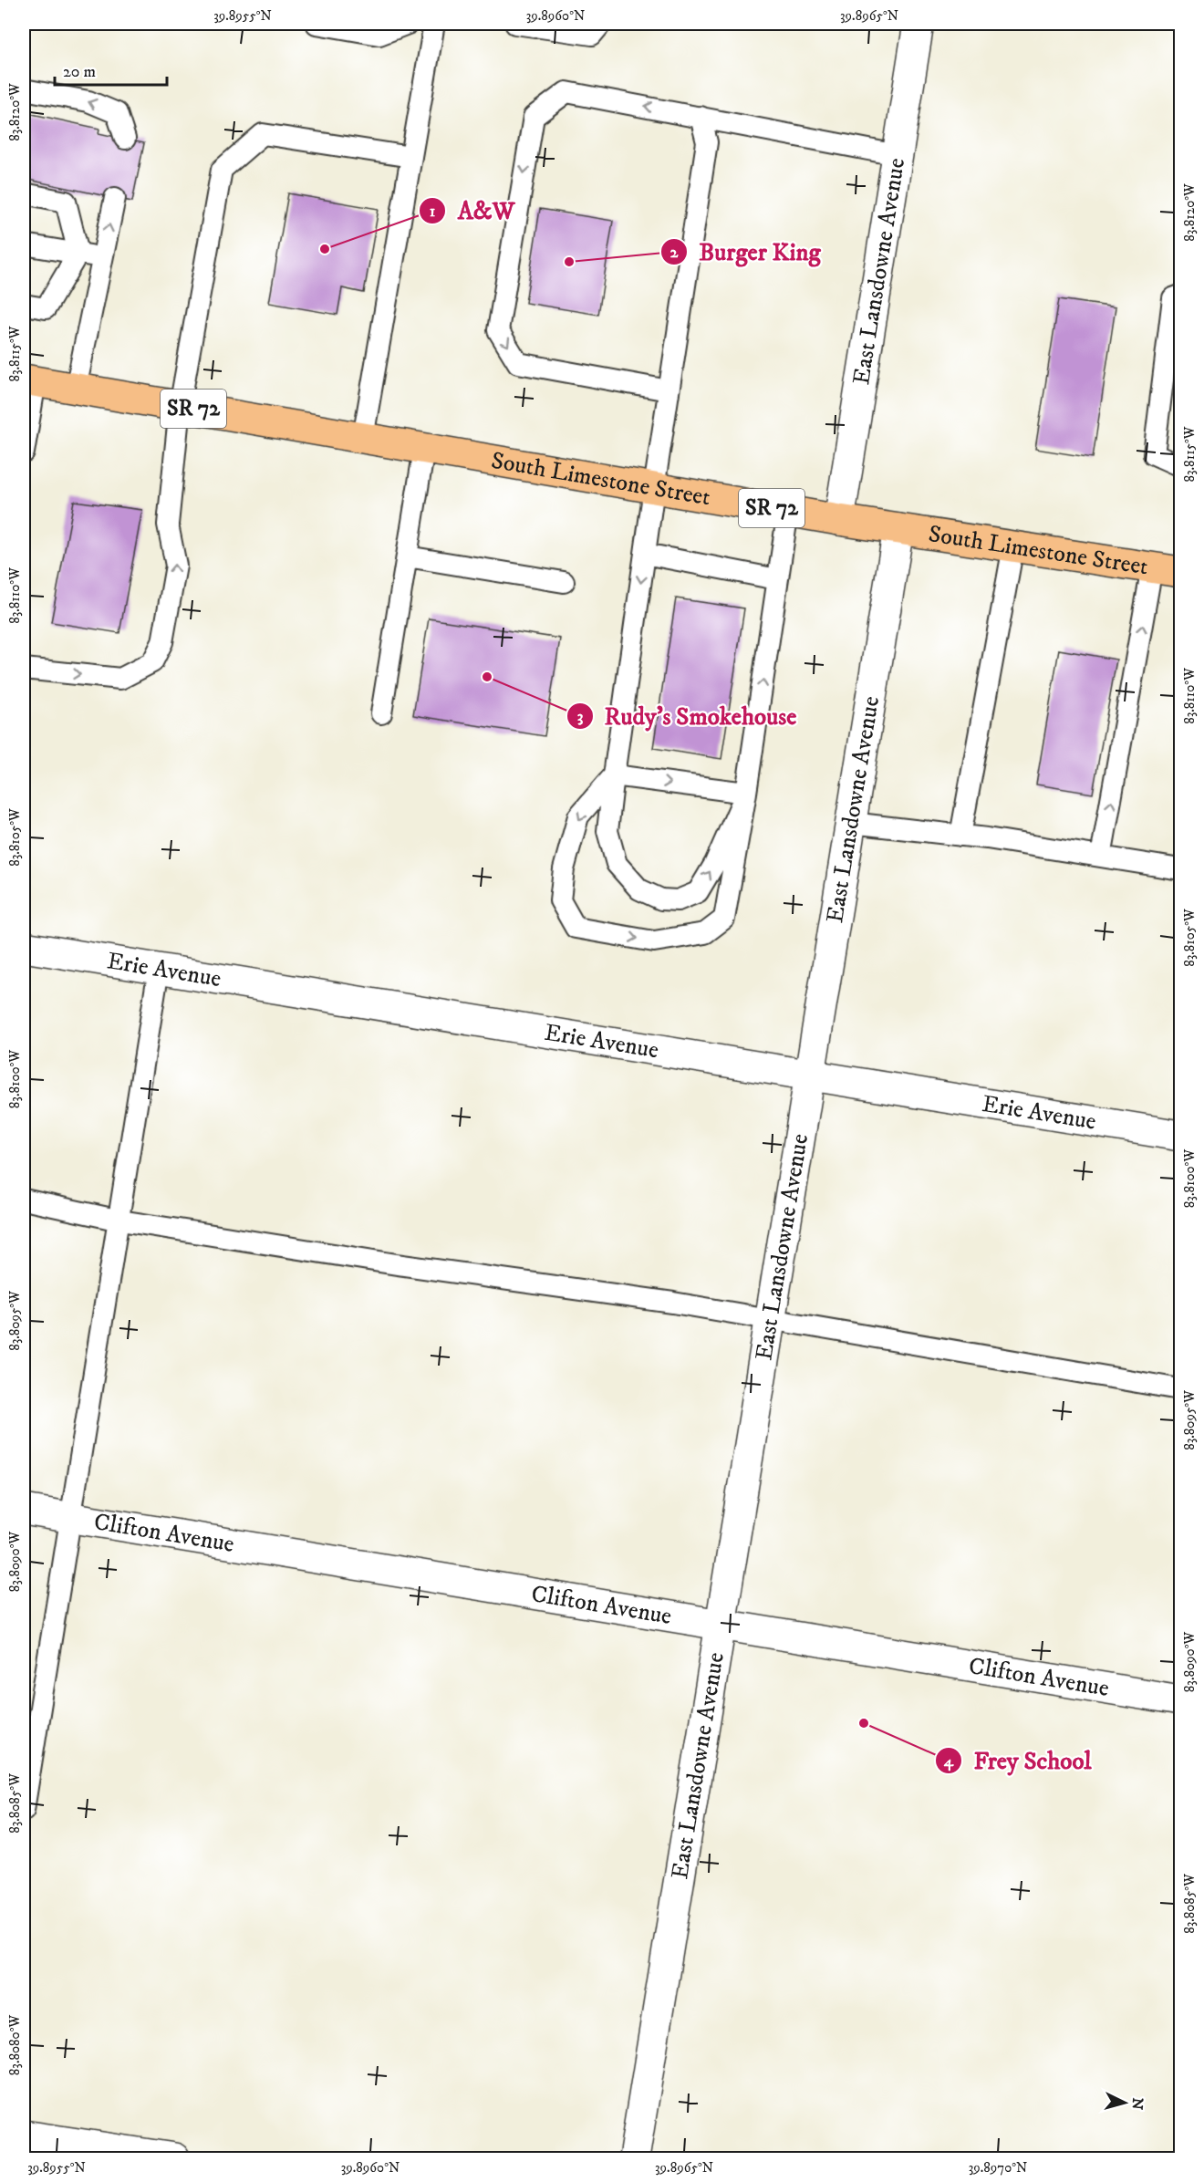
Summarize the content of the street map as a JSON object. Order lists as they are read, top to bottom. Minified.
{"streets":{"main road":["SR 72","South Limestone Street"],"street":["East Lansdowne Avenue","Erie Avenue","Clifton Avenue"]},"crossings":[["East Lansdowne Avenue","South Limestone Street"],["East Lansdowne Avenue","Erie Avenue"],["East Lansdowne Avenue","Clifton Avenue"]],"places":["A&W","Burger King","Rudy's Smokehouse","Frey School"],"scale_bar":"20 m","north":"right","coordinates":["39.8955°N","39.8960°N","39.8965°N","83.8120°W","83.8115°W","83.8110°W","83.8105°W","83.8100°W","83.8095°W","83.8090°W","83.8085°W","83.8080°W","39.8970°N"]}
